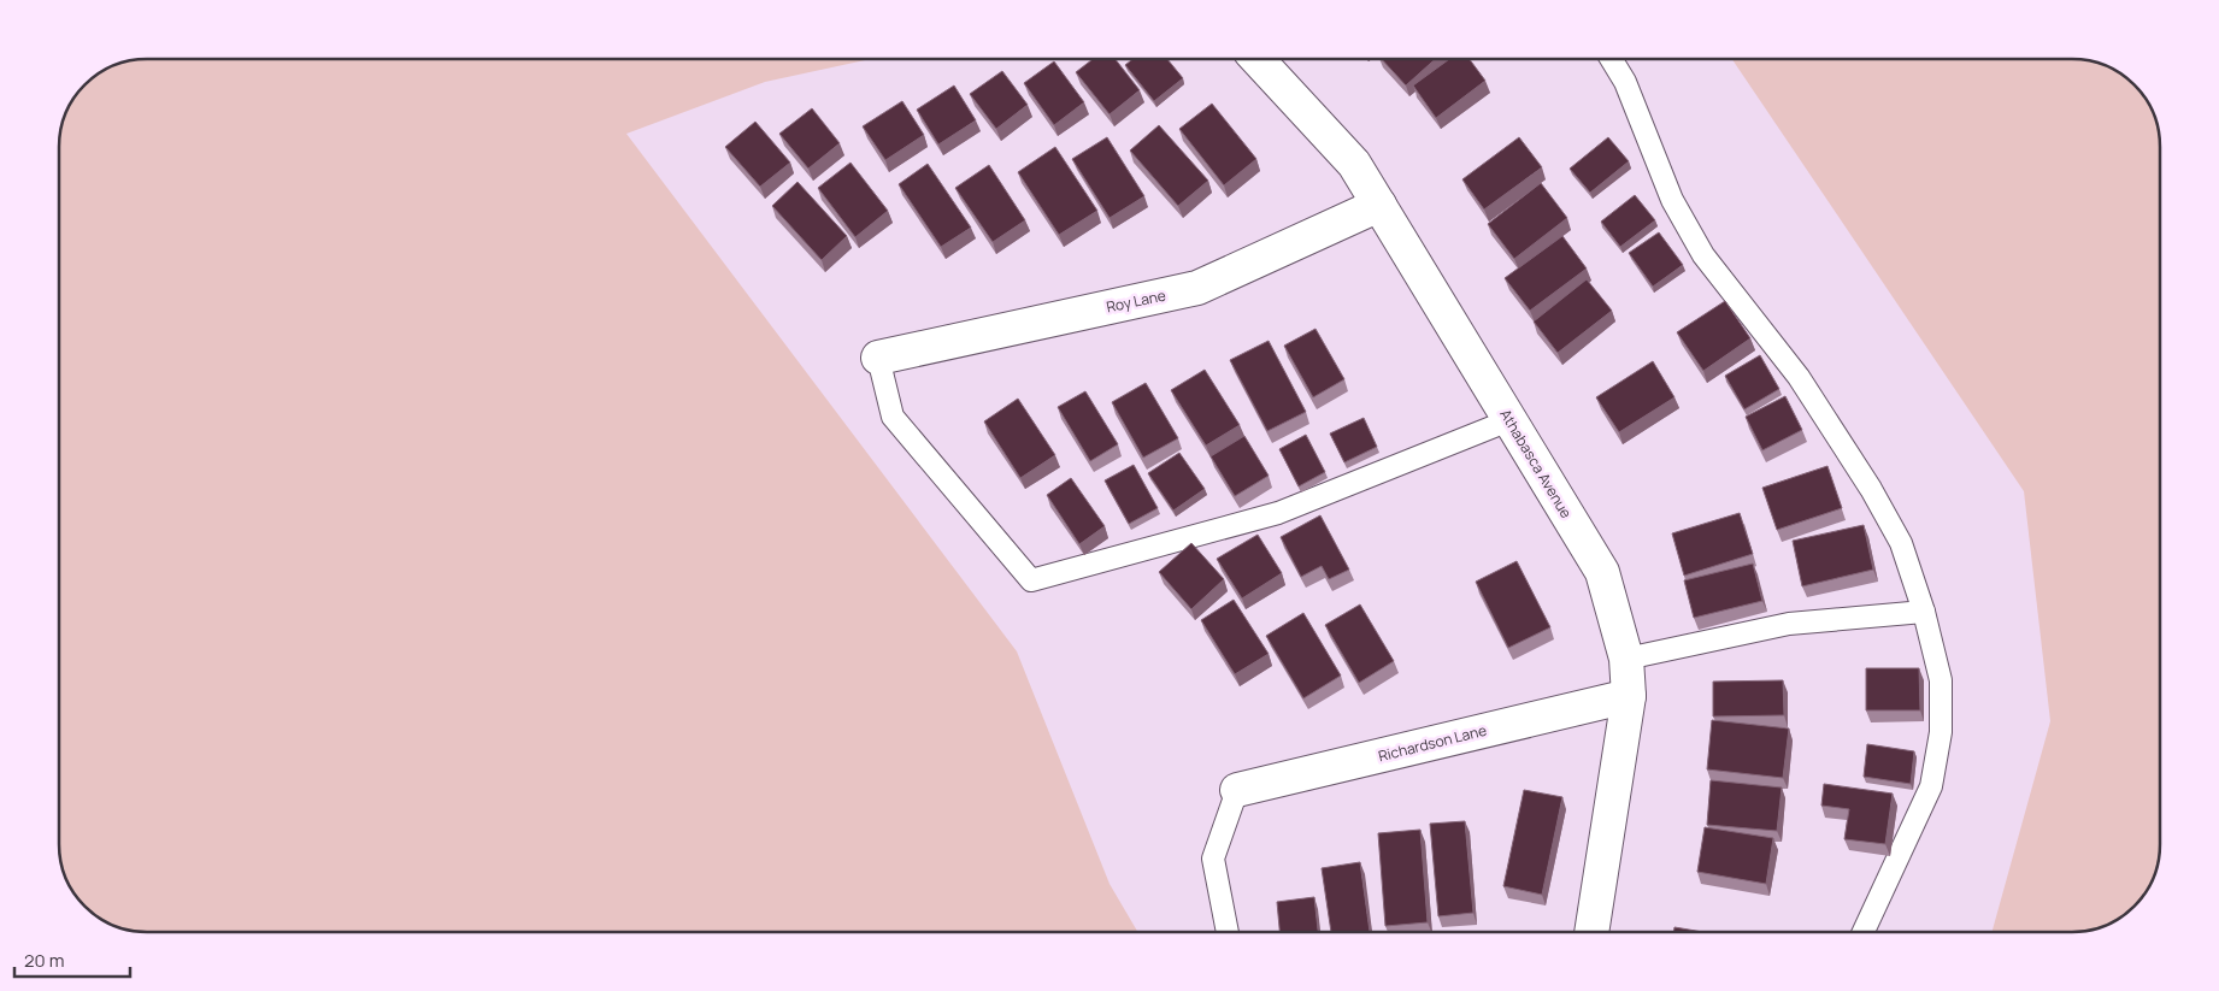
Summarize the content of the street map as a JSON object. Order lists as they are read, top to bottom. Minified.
{"streets":{"street":["Roy Lane","Athabasca Avenue","Richardson Lane"]},"crossings":[["Roy Lane","Athabasca Avenue"],["Athabasca Avenue","Richardson Lane"]],"scale_bar":"20 m"}
